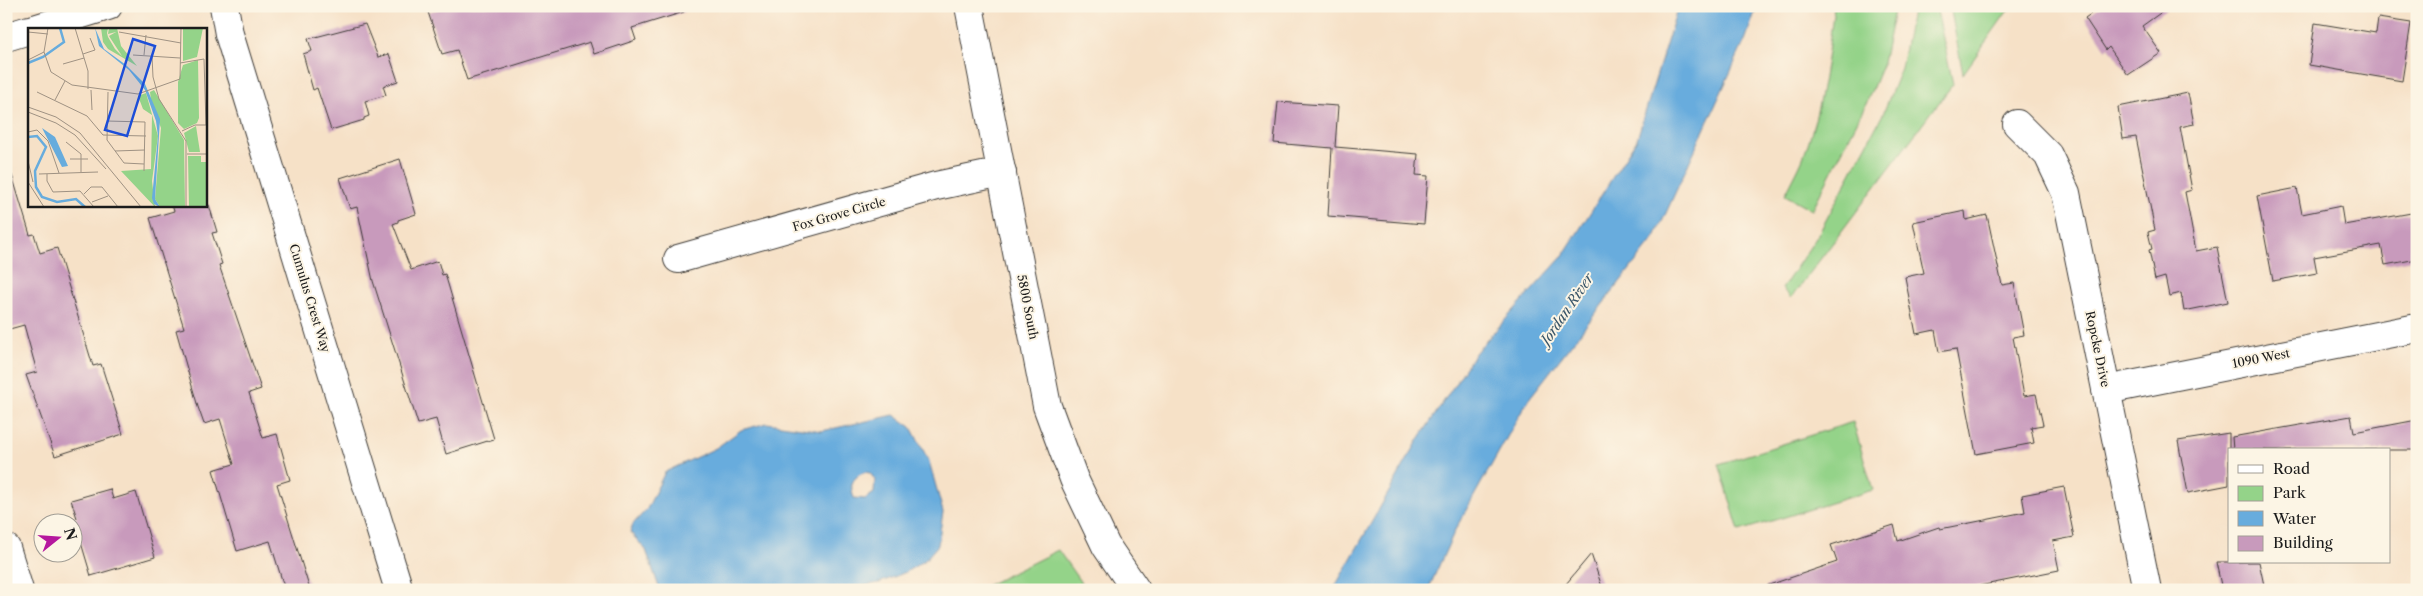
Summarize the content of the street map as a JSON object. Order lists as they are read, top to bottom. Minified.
{"streets":{"street":["Fox Grove Circle","Cumulus Crest Way","5800 South","Ropcke Drive","1090 West"]},"crossings":[["Fox Grove Circle","5800 South"],["Ropcke Drive","1090 West"]],"water":["Jordan River"],"legend":["Road","Park","Water","Building"],"north":"right"}
